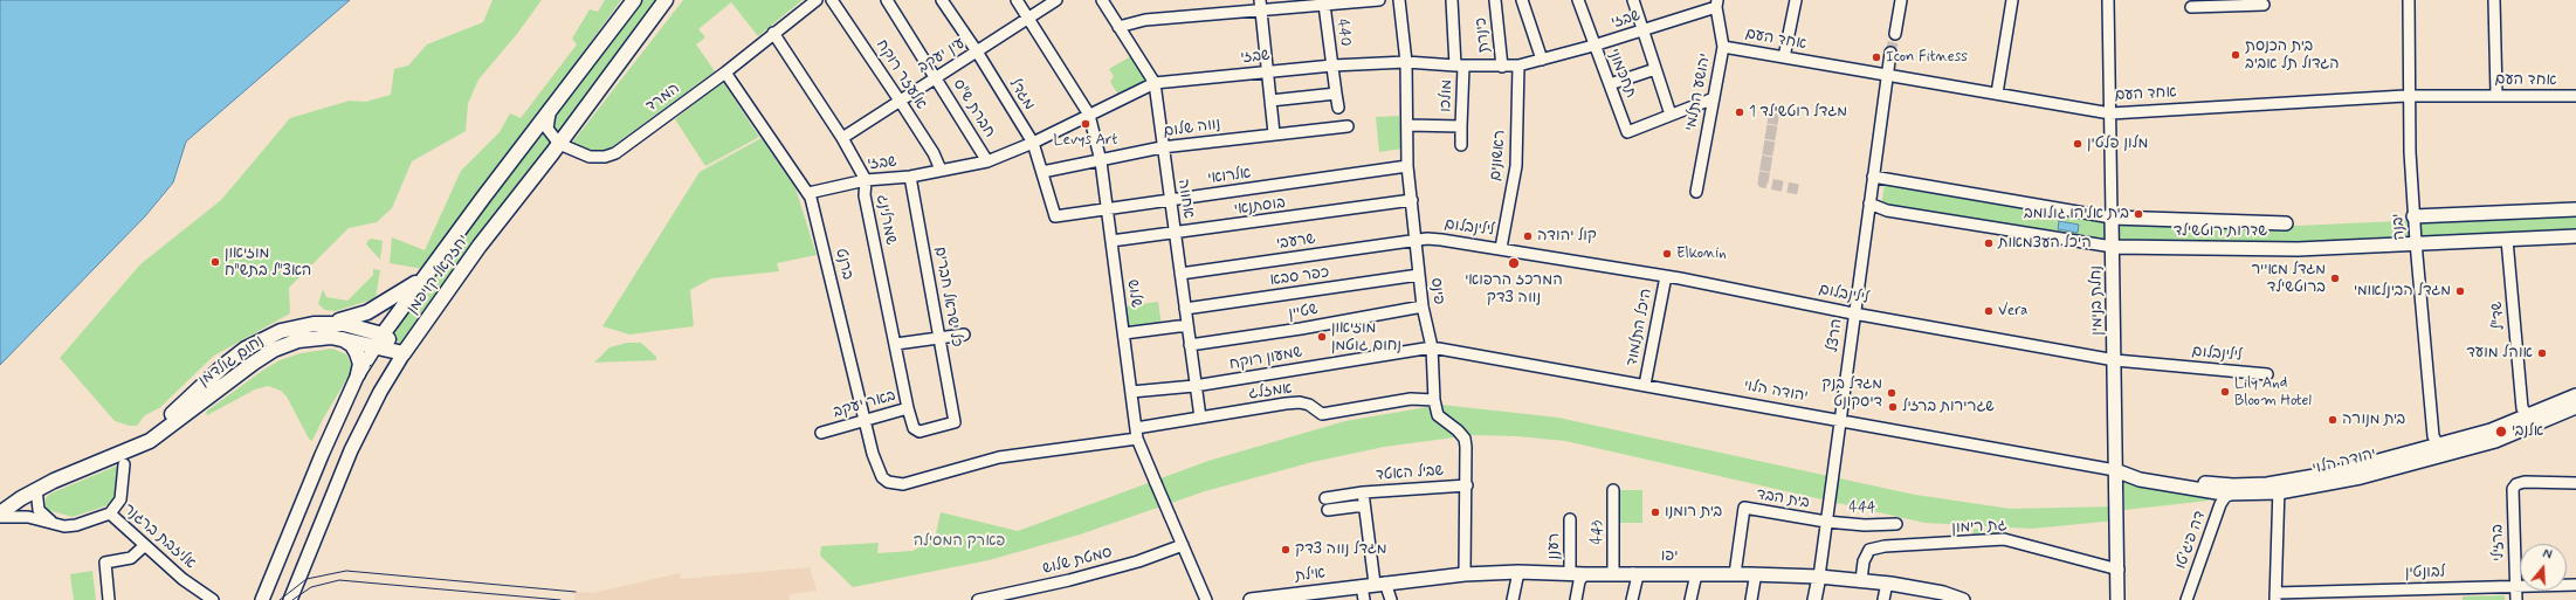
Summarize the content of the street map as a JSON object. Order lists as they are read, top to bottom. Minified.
{"streets":{"main road":["יחזקאל קויפמן","נחום גולדמן"],"street":["שבזי","440","כינרת","אחד העם","עין יעקב","תחכמוני","אלעזר רוקח","יהושע התלמי","מגדל","מולכו","המרד","חברת ש\"ס","נווה שלום","ראשונים","אלרואי","אחווה","בוסתנאי","שמרלינג","יבנה","לילינבלום","שדרות רוטשילד","שרעבי","ברנט","כפר סבא","פינס","שלוש","כל ישראל חברים","נחלת בנימין","שטיין","שד\"ל","היכל התלמוד","הרצל","שמעון רוקח","אמזלג","יהודה הלוי","באר יעקב","שביל האטד","בית הבד","444","גת רימון","443","אליזבת ברגנר","דה פיג'טו","ברזילי","רענן","יפו","סמטת שלוש","לבונטין","אילת"]},"crossings":[["שבזי","440"],["שבזי","כינרת"],["שבזי","תחכמוני"],["שבזי","אלעזר רוקח"],["שבזי","יהושע התלמי"],["שבזי","מגדל"],["שבזי","מולכו"],["שבזי","חברת ש\"ס"],["שבזי","ראשונים"],["שבזי","אחווה"],["שבזי","שמרלינג"],["שבזי","ברנט"],["שבזי","פינס"],["שבזי","שלוש"],["שבזי","כל ישראל חברים"],["אחד העם","יהושע התלמי"],["אחד העם","יבנה"],["אחד העם","נחלת בנימין"],["אחד העם","הרצל"],["עין יעקב","אלעזר רוקח"],["עין יעקב","מגדל"],["עין יעקב","חברת ש\"ס"],["עין יעקב","שמרלינג"],["עין יעקב","שלוש"],["מגדל","נווה שלום"],["מגדל","אלרואי"],["מולכו","פינס"],["המרד","שמרלינג"],["המרד","ברנט"],["המרד","יחזקאל קויפמן"],["נווה שלום","אחווה"],["נווה שלום","שלוש"],["ראשונים","לילינבלום"],["אלרואי","אחווה"],["אלרואי","פינס"],["אלרואי","שלוש"],["אחווה","בוסתנאי"],["אחווה","שרעבי"],["אחווה","כפר סבא"],["אחווה","שטיין"],["אחווה","שמעון רוקח"],["אחווה","אמזלג"],["בוסתנאי","פינס"],["בוסתנאי","שלוש"],["שמרלינג","באר יעקב"],["יבנה","שדרות רוטשילד"],["יבנה","יהודה הלוי"],["לילינבלום","שרעבי"],["לילינבלום","פינס"],["לילינבלום","נחלת בנימין"],["לילינבלום","היכל התלמוד"],["לילינבלום","הרצל"],["שדרות רוטשילד","נחלת בנימין"],["שדרות רוטשילד","שד\"ל"],["שדרות רוטשילד","הרצל"],["שרעבי","פינס"],["ברנט","אמזלג"],["ברנט","באר יעקב"],["יחזקאל קויפמן","נחום גולדמן"],["כפר סבא","פינס"],["פינס","שטיין"],["פינס","שמעון רוקח"],["פינס","אמזלג"],["פינס","יהודה הלוי"],["פינס","שביל האטד"],["פינס","יפו"],["שלוש","שמעון רוקח"],["שלוש","אמזלג"],["שלוש","סמטת שלוש"],["כל ישראל חברים","באר יעקב"],["נחלת בנימין","יהודה הלוי"],["נחלת בנימין","גת רימון"],["שד\"ל","יהודה הלוי"],["היכל התלמוד","יהודה הלוי"],["הרצל","יהודה הלוי"],["הרצל","בית הבד"],["הרצל","444"],["הרצל","יפו"],["שמעון רוקח","יהודה הלוי"],["יהודה הלוי","דה פיג'טו"],["שביל האטד","יפו"],["שביל האטד","אילת"],["בית הבד","444"],["בית הבד","יפו"],["גת רימון","יפו"],["443","יפו"],["ברזילי","לבונטין"],["רענן","יפו"],["יפו","אילת"]],"parks":["פארק המסילה"],"places":["בית הכנסת הגדול תל אביב","Icon Fitness","מגדל רוטשילד 1","Levys Art","מלון פלטין","בית אליהו גולומב","קול יהודה","היכל העצמאות","Elkonin","מוזיאון האצ\"ל בתש\"ח","המרכז הרפואי נווה צדק","מגדל מאייר ברוטשילד","מגדל הבינלאומי","Vera","מוזיאון נחום גוטמן","אוהל מועד","Lily And Bloom Hotel","מגדל בנק דיסקונט","שגרירות ברזיל","בית מנורה","אלנבי","בית רומנו","מגדל נווה צדק"],"north":"top"}
